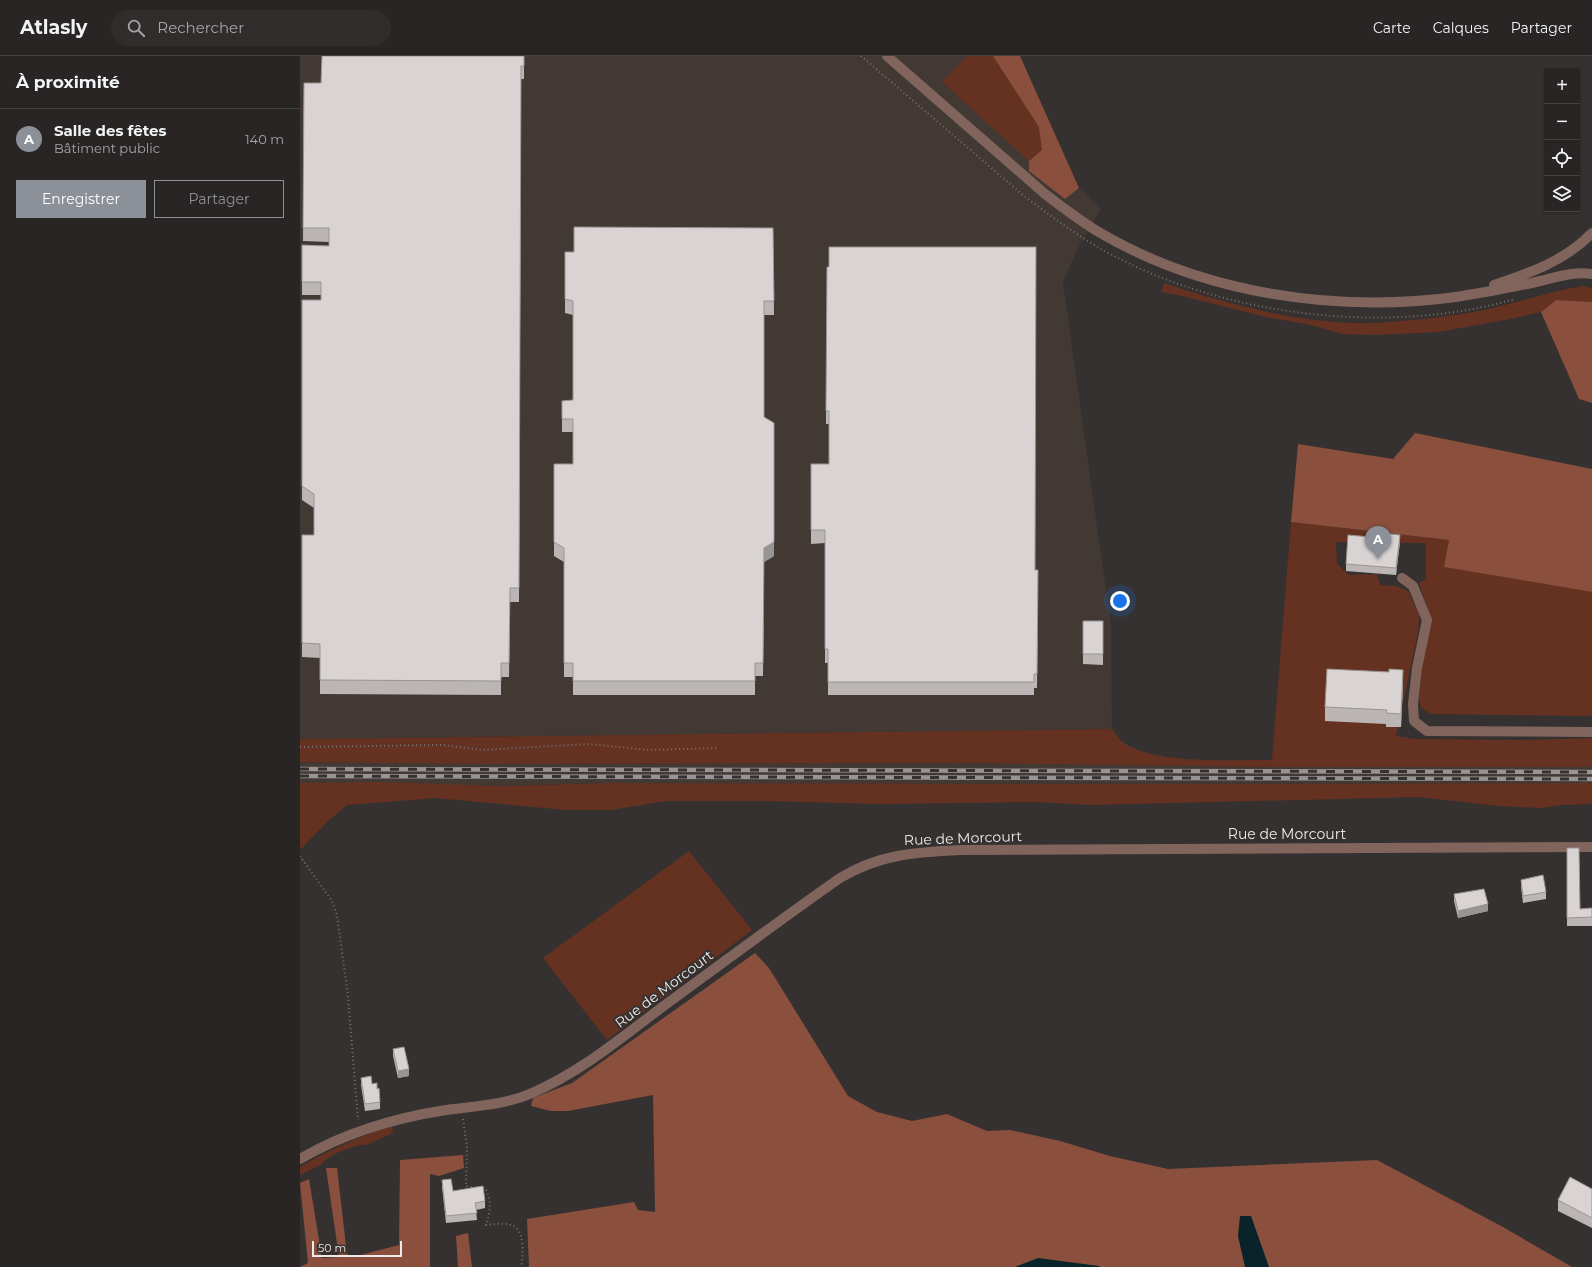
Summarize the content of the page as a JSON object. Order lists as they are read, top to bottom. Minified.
{"streets":{"street":["Rue de Morcourt"]},"scale_bar":"50 m","page":{"header":"Atlasly","search":"Rechercher","nav":["Carte","Calques","Partager"],"heading":"À proximité","map_buttons":["+","−"],"list":[{"mark":"A","name":"Salle des fêtes","note":"Bâtiment public","value":"140 m"}],"buttons":["Enregistrer","Partager"],"pins":"A","scale":"50 m"}}
